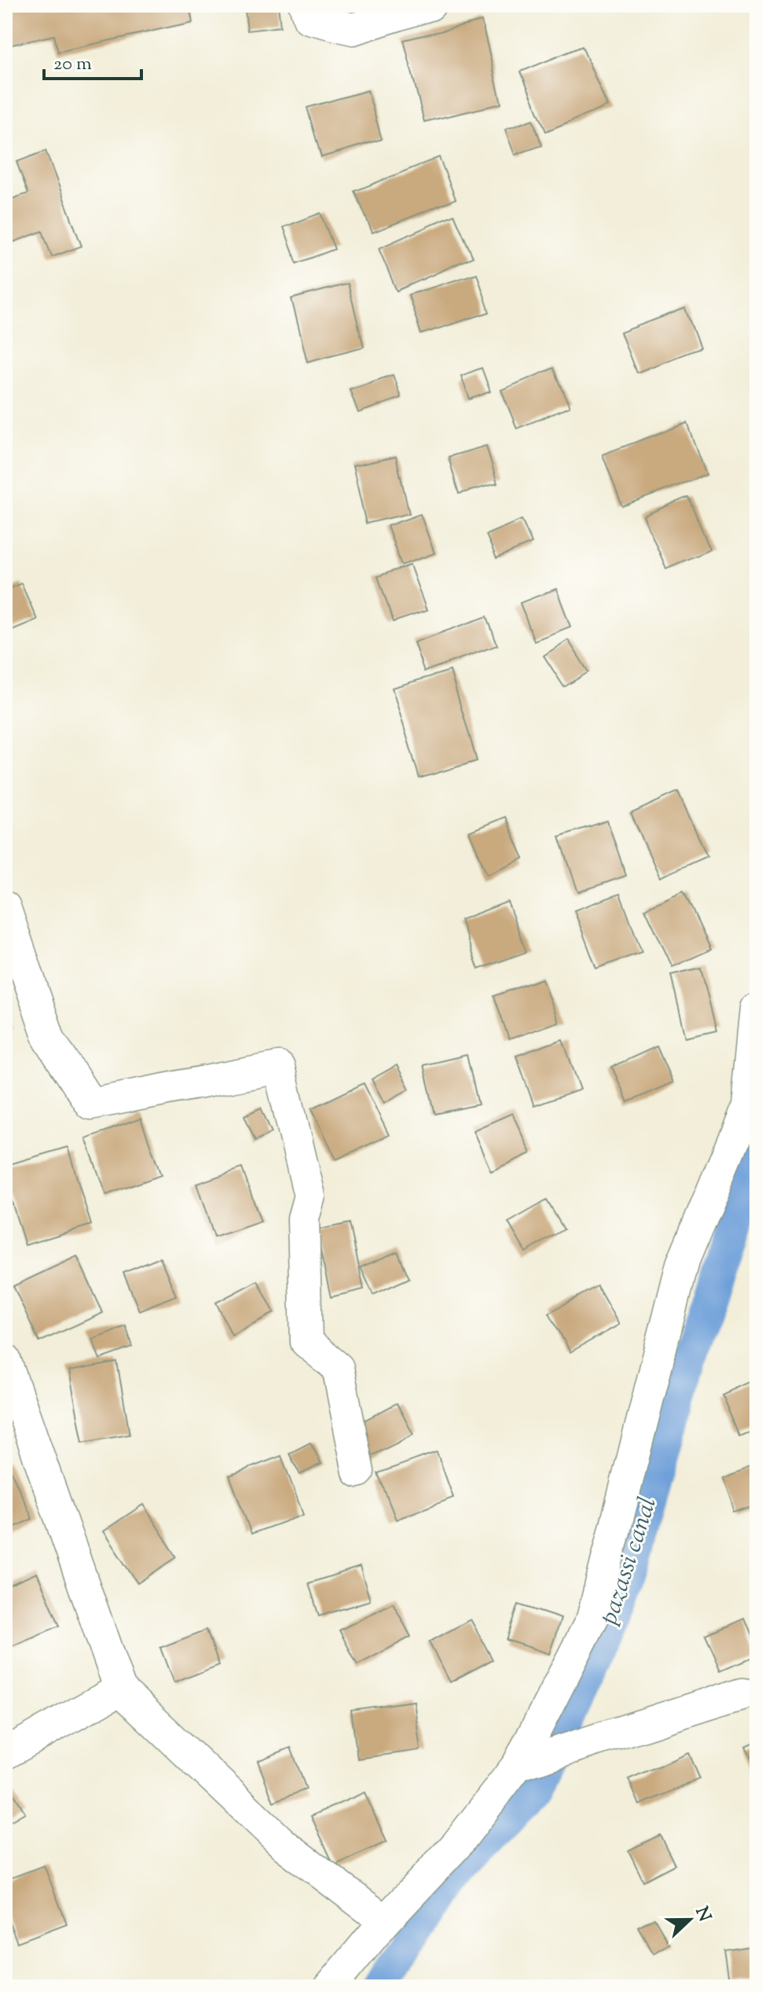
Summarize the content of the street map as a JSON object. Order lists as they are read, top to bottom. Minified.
{"water":["pazassi canal"],"scale_bar":"20 m","north":"right"}
